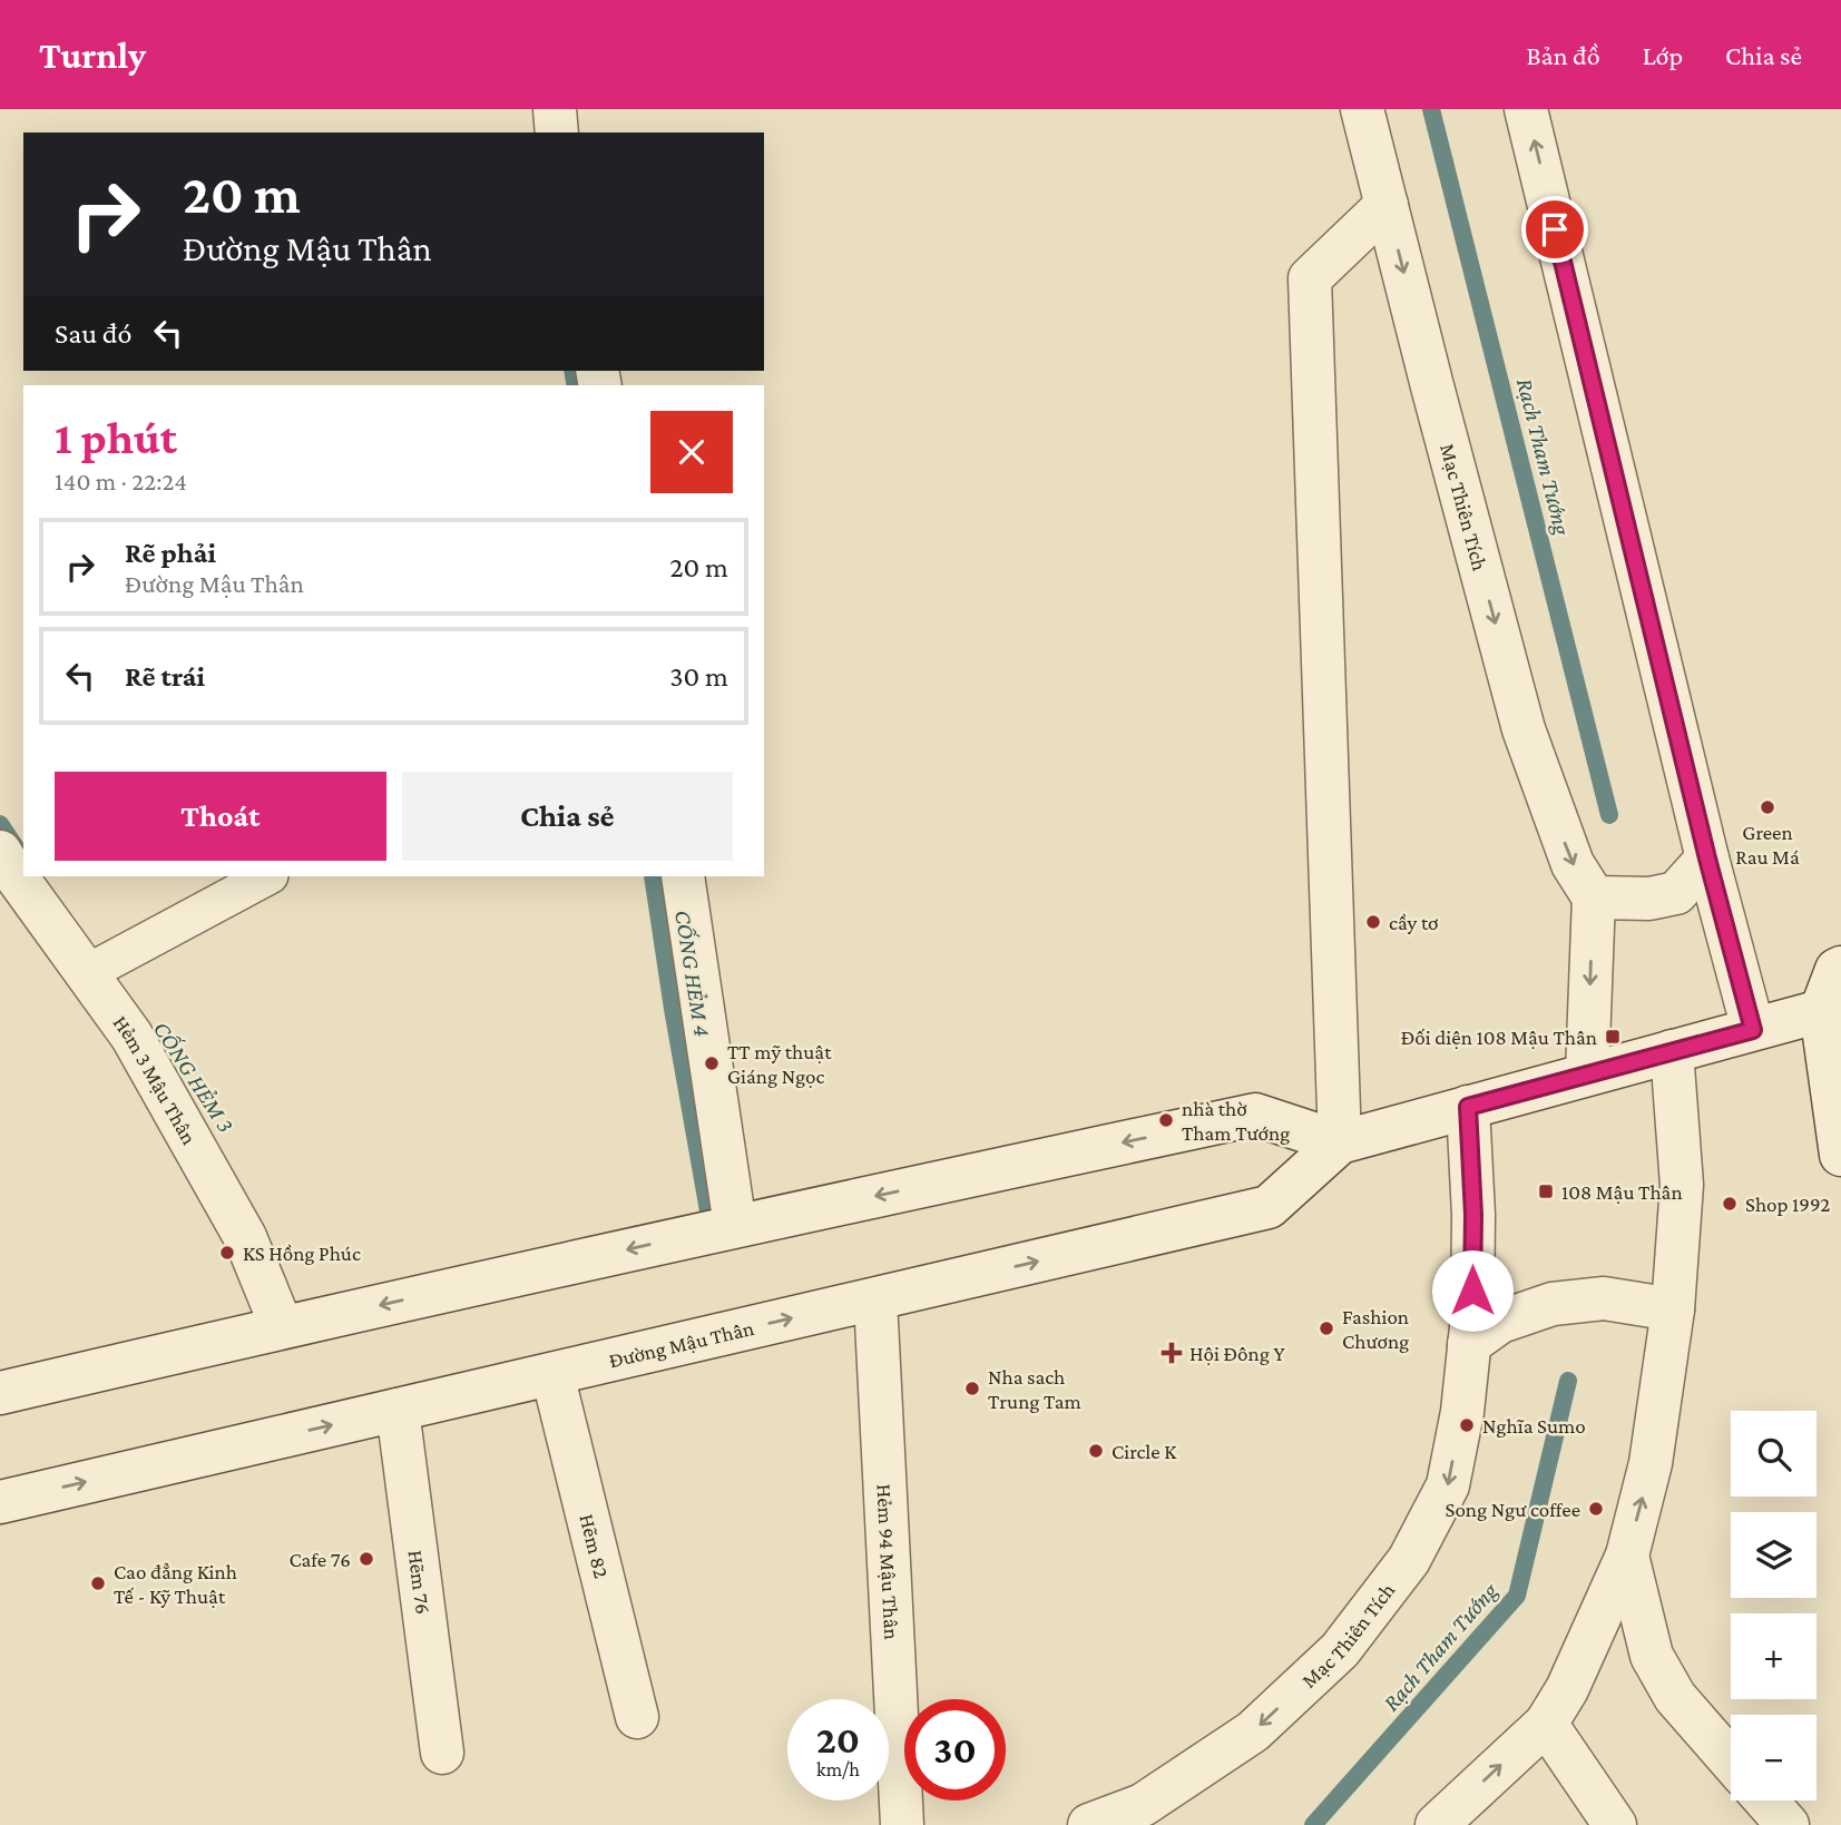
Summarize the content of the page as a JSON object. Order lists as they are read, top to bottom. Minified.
{"streets":{"street":["Mạc Thiên Tích","Hẻm 3 Mậu Thân","Đường Mậu Thân","Hẽm 82","Hẻm 94 Mậu Thân","Hẽm 76"]},"crossings":[["Mạc Thiên Tích","Đường Mậu Thân"],["Đường Mậu Thân","Hẽm 82"],["Đường Mậu Thân","Hẻm 94 Mậu Thân"],["Đường Mậu Thân","Hẽm 76"]],"water":["Rạch Tham Tướng","CỐNG HẺM 4","CỐNG HẺM 3"],"places":{"other":["Green Rau Má","cầy tơ","TT mỹ thuật Giáng Ngọc","nhà thờ Tham Tướng","Shop 1992","KS Hồng Phúc","Fashion Chương","Nha sach Trung Tam","Nghĩa Sumo","Circle K","Song Ngư coffee","Cafe 76","Cao đẳng Kinh Tế - Kỹ Thuật"],"transit":["Đối diện 108 Mậu Thân","108 Mậu Thân"],"health":["Hội Đông Y"]},"page":{"header":"Turnly","nav":["Bản đồ","Lớp","Chia sẻ"],"turn":["20 m","Đường Mậu Thân"],"then":"Sau đó","heading":["1 phút","140 m · 22:24"],"list":[{"name":"Rẽ phải","note":"Đường Mậu Thân","value":"20 m"},{"name":"Rẽ trái","value":"30 m"}],"buttons":["Thoát","Chia sẻ"],"map_buttons":["+","−"],"speed":"20 km/h","limit":"30"}}
